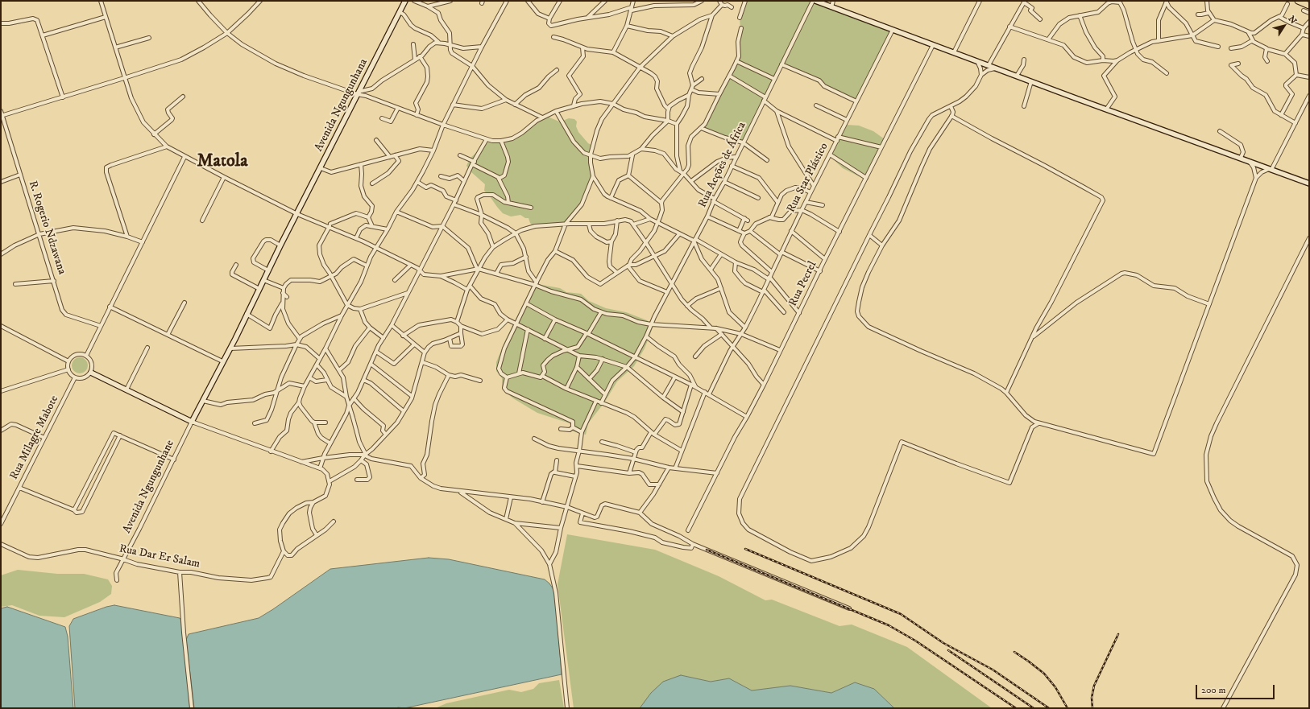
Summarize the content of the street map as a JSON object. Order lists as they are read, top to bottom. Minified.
{"streets":{"street":["Avenida Ngungunhana","Rua Acções de África","Rua Star Plástico","R. Rogerio Ndzawana","Rua Pecrel","Rua Milagre Mabote","Avenida Ngungunhane","Rua Dar Er Salam"]},"crossings":[["Avenida Ngungunhane","Rua Dar Er Salam"]],"districts":["Matola"],"scale_bar":"200 m","north":"top right"}
